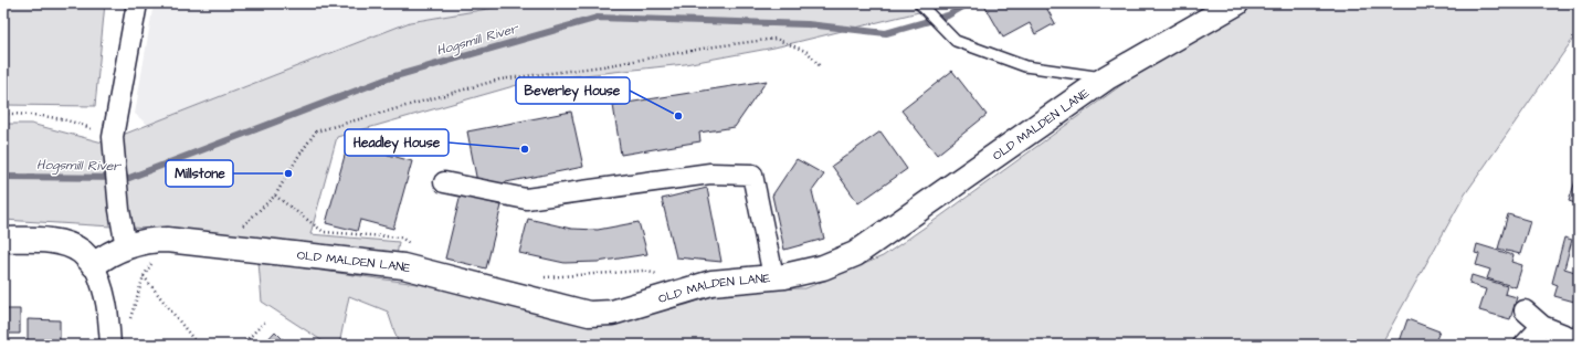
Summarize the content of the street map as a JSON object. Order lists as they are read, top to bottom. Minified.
{"streets":{"main road":["OLD MALDEN LANE"]},"water":["Hogsmill River"],"places":["Beverley House","Headley House","Millstone"]}
